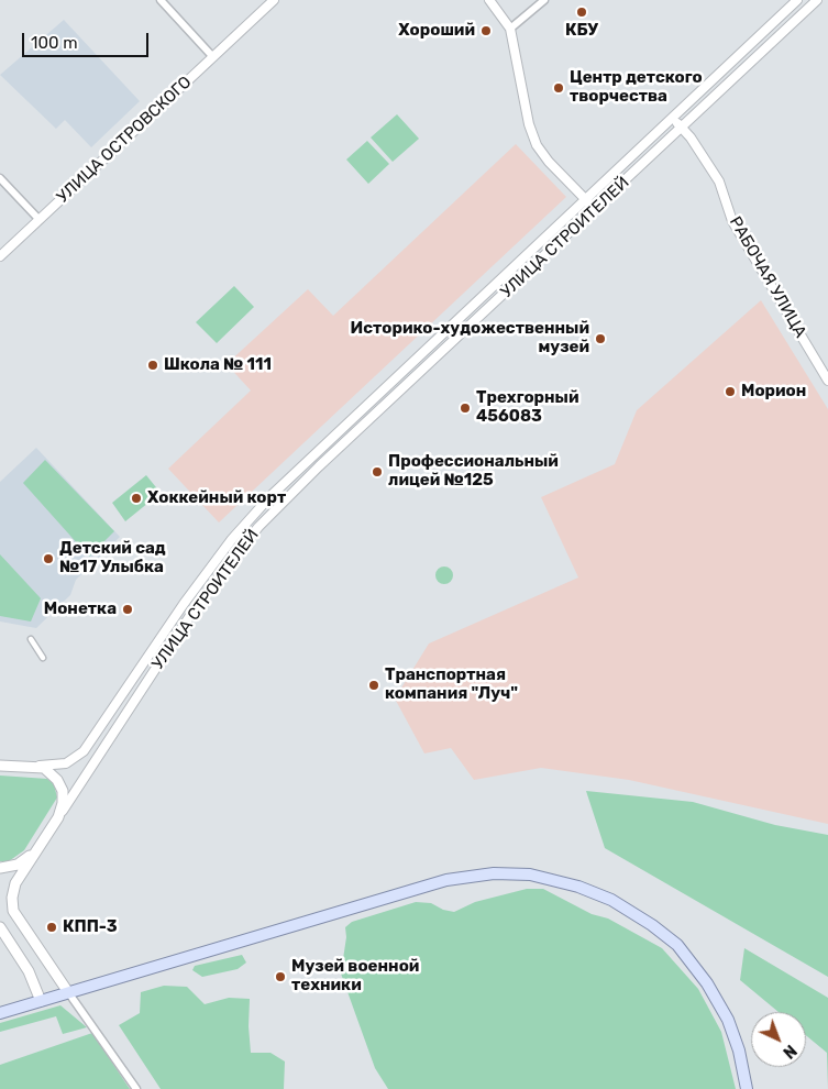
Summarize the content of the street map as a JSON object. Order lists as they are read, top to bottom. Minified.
{"streets":{"street":["УЛИЦА ОСТРОВСКОГО","УЛИЦА СТРОИТЕЛЕЙ","РАБОЧАЯ УЛИЦА"]},"crossings":[["УЛИЦА СТРОИТЕЛЕЙ","РАБОЧАЯ УЛИЦА"]],"places":["КБУ","Хороший","Центр детского творчества","Историко-художественный музей","Школа № 111","Морион","Трехгорный 456083","Профессиональный лицей №125","Хоккейный корт","Детский сад №17 Улыбка","Монетка","Транспортная компания \"Луч\"","КПП-3","Музей военной техники"],"scale_bar":"100 m","north":"bottom right"}
